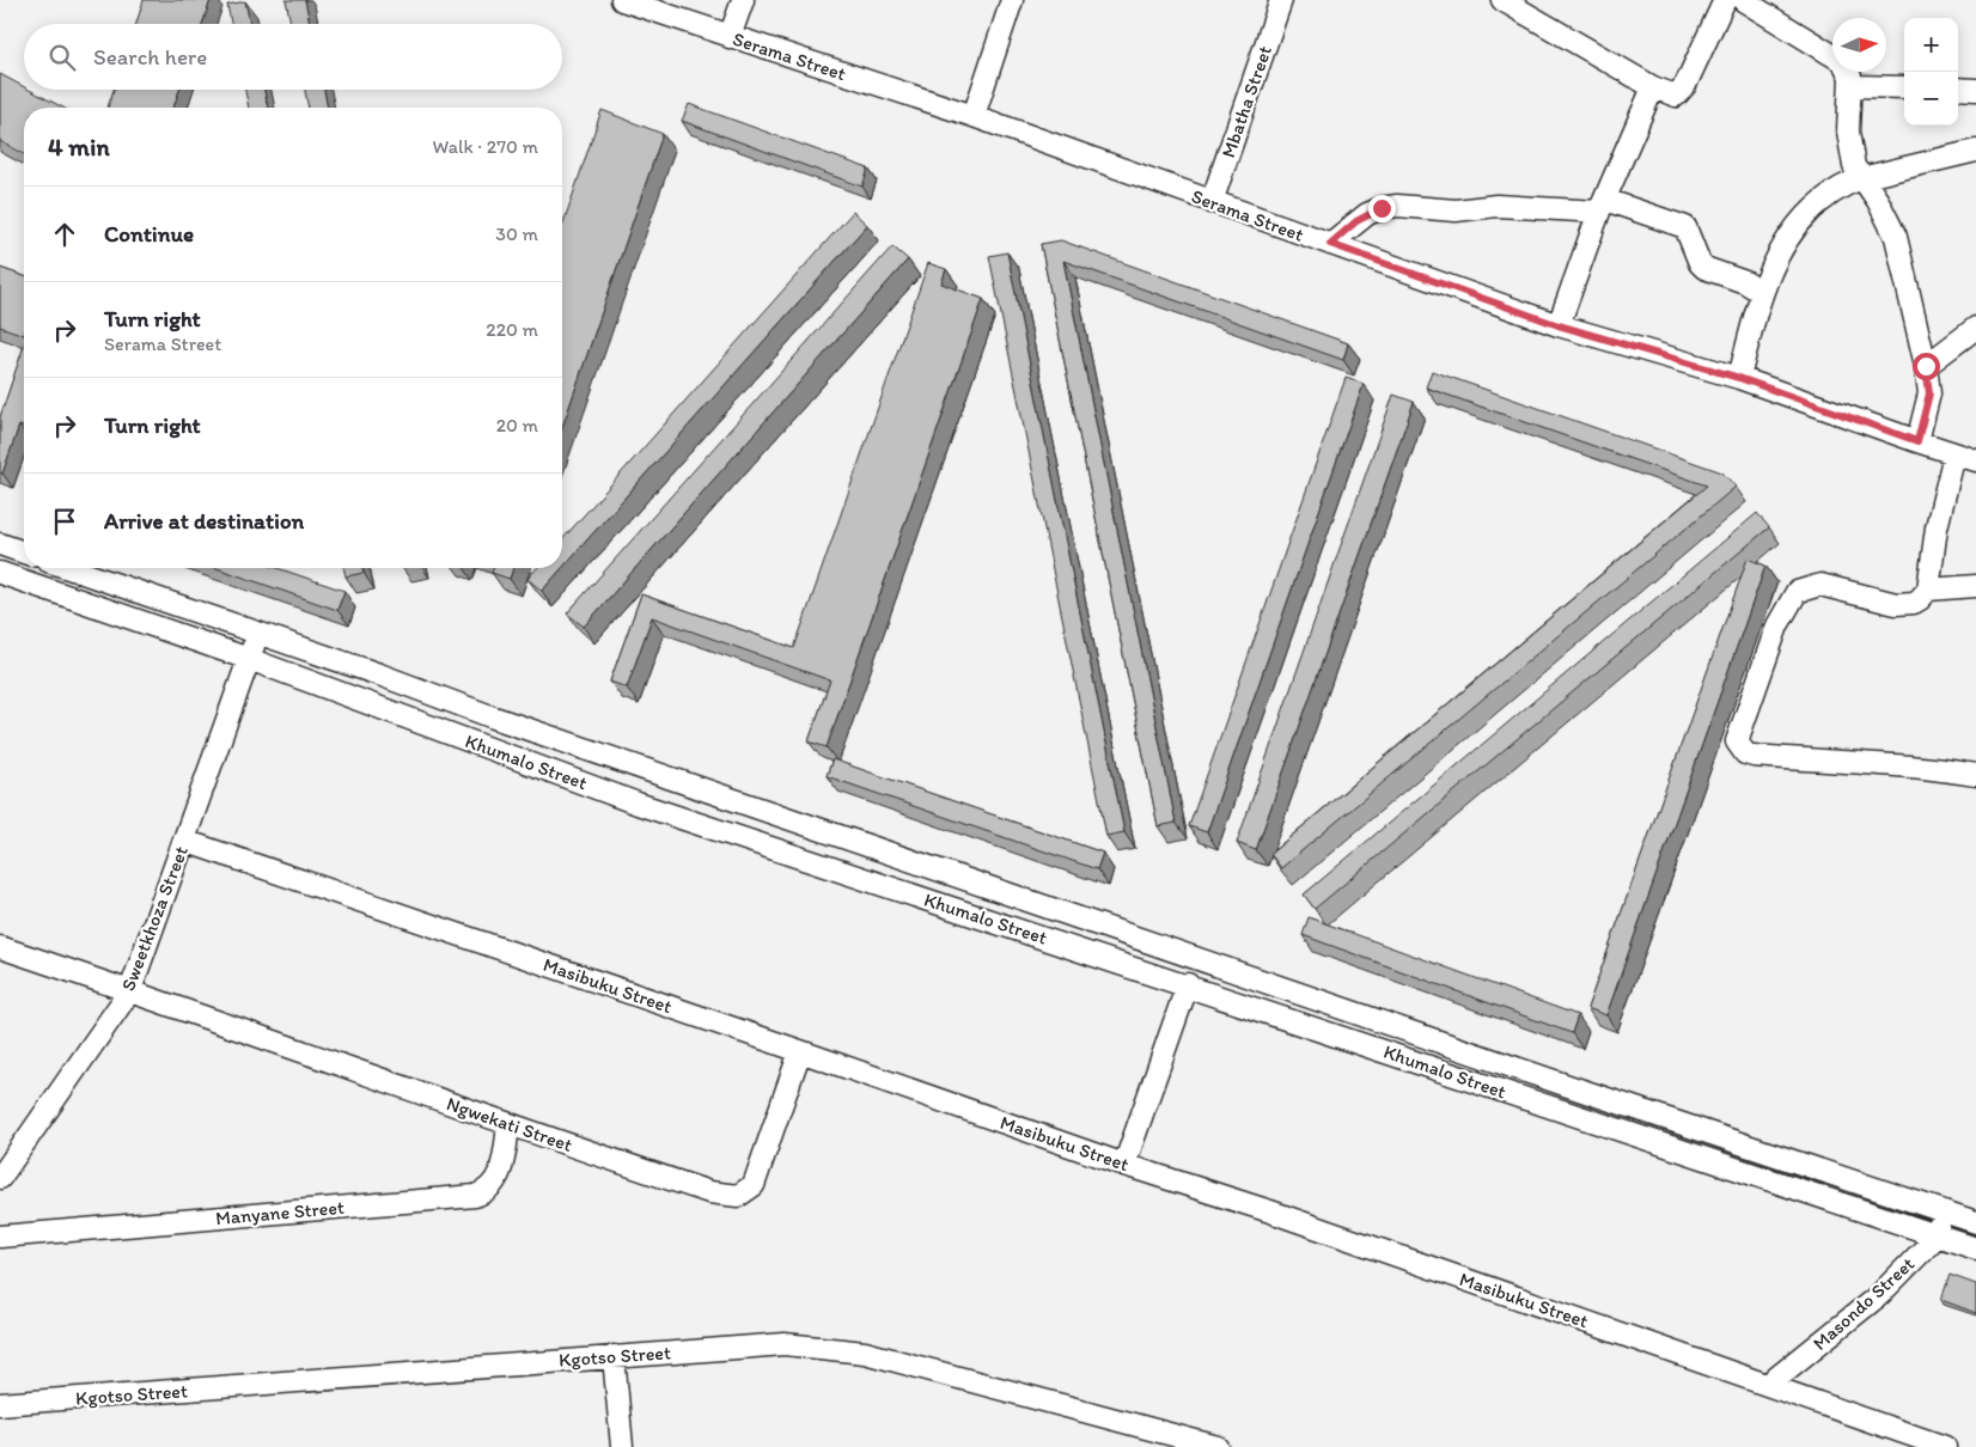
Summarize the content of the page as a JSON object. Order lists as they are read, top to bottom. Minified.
{"streets":{"street":["Serama Street","Mbatha Street","Khumalo Street","Sweetkhoza Street","Masibuku Street","Ngwekati Street","Manyane Street","Masondo Street","Kgotso Street"]},"crossings":[["Serama Street","Mbatha Street"],["Khumalo Street","Sweetkhoza Street"],["Khumalo Street","Masondo Street"],["Sweetkhoza Street","Masibuku Street"],["Sweetkhoza Street","Ngwekati Street"],["Masibuku Street","Ngwekati Street"],["Masibuku Street","Masondo Street"],["Ngwekati Street","Manyane Street"]],"north":"right","page":{"map_buttons":["+","−"],"search":"Search here","heading":["4 min","Walk · 270 m"],"list":[["Continue","30 m"],["Turn right","Serama Street","220 m"],["Turn right","20 m"],"Arrive at destination"]}}
